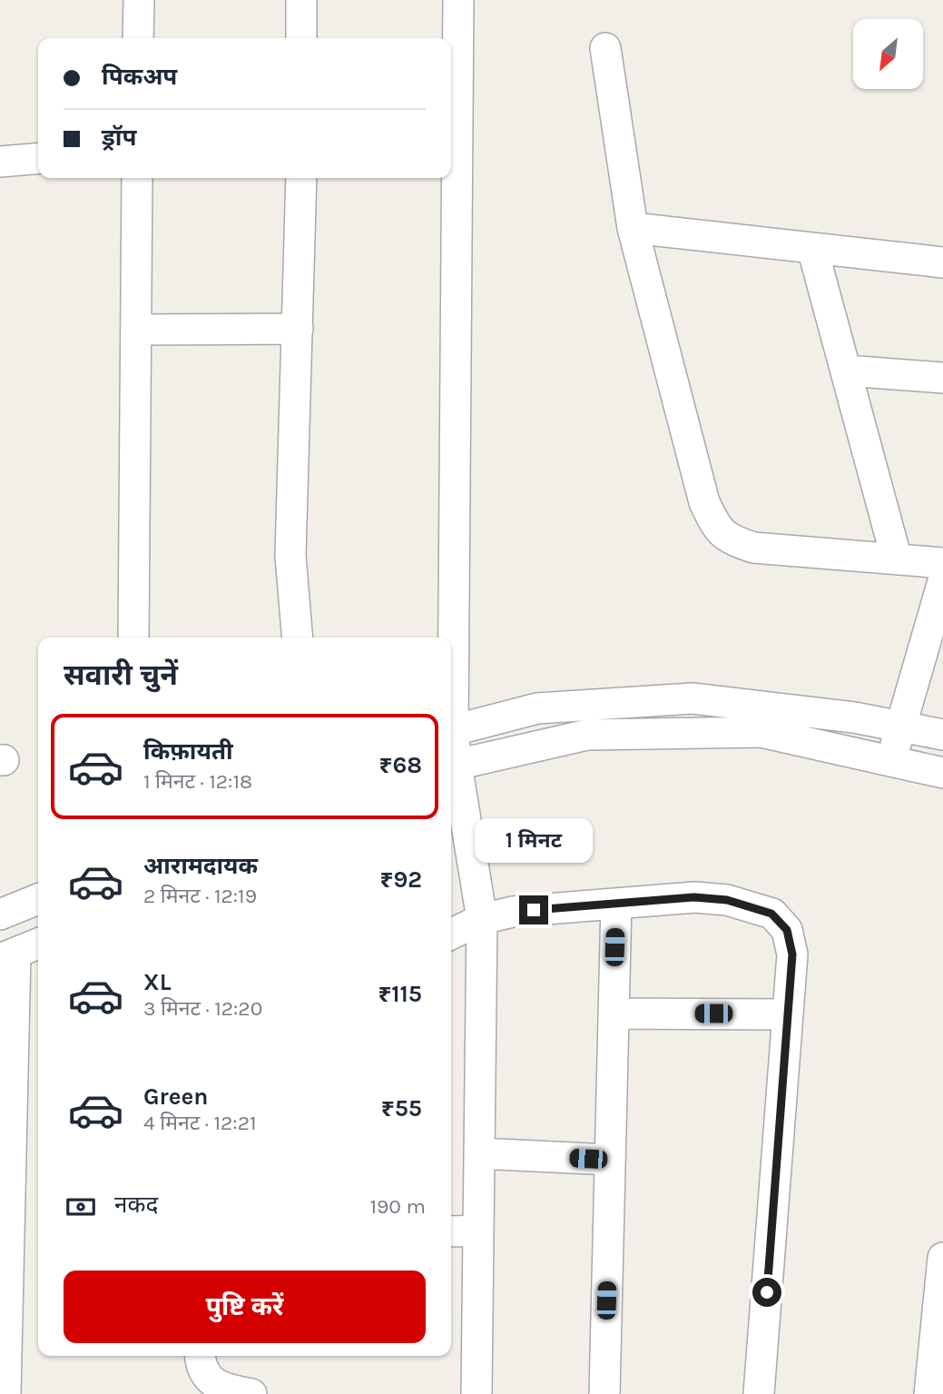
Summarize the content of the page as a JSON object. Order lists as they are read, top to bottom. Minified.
{"north":"bottom left","page":{"banner":["पिकअप","ड्रॉप"],"heading":"सवारी चुनें","list":[{"name":"किफ़ायती","note":"1 मिनट · 12:18","value":"₹68"},{"name":"आरामदायक","note":"2 मिनट · 12:19","value":"₹92"},{"name":"XL","note":"3 मिनट · 12:20","value":"₹115"},{"name":"Green","note":"4 मिनट · 12:21","value":"₹55"}],"bubble":"1 मिनट","pay":["नकद","190 m"],"buttons":"पुष्टि करें"}}
